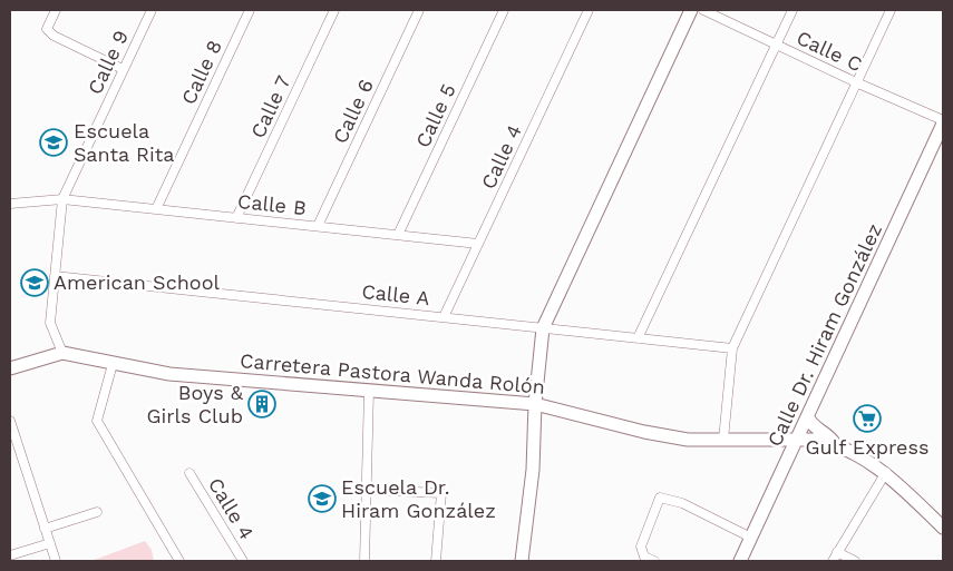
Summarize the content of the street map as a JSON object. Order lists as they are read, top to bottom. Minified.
{"streets":{"street":["Calle C","Calle 9","Calle 8","Calle 7","Calle 6","Calle 5","Calle 4","Calle B","Calle A","Calle Dr. Hiram González","Carretera Pastora Wanda Rolón"]},"crossings":[["Calle C","Calle Dr. Hiram González"],["Calle 9","Calle B"],["Calle 9","Calle A"],["Calle 9","Carretera Pastora Wanda Rolón"],["Calle 8","Calle B"],["Calle 7","Calle B"],["Calle 6","Calle B"],["Calle 5","Calle B"],["Calle 4","Calle B"],["Calle 4","Calle A"],["Calle Dr. Hiram González","Carretera Pastora Wanda Rolón"]],"places":{"school or university":["Escuela Santa Rita","American School","Escuela Dr. Hiram González"],"building":["Boys & Girls Club"],"supermarket":["Gulf Express"]}}
